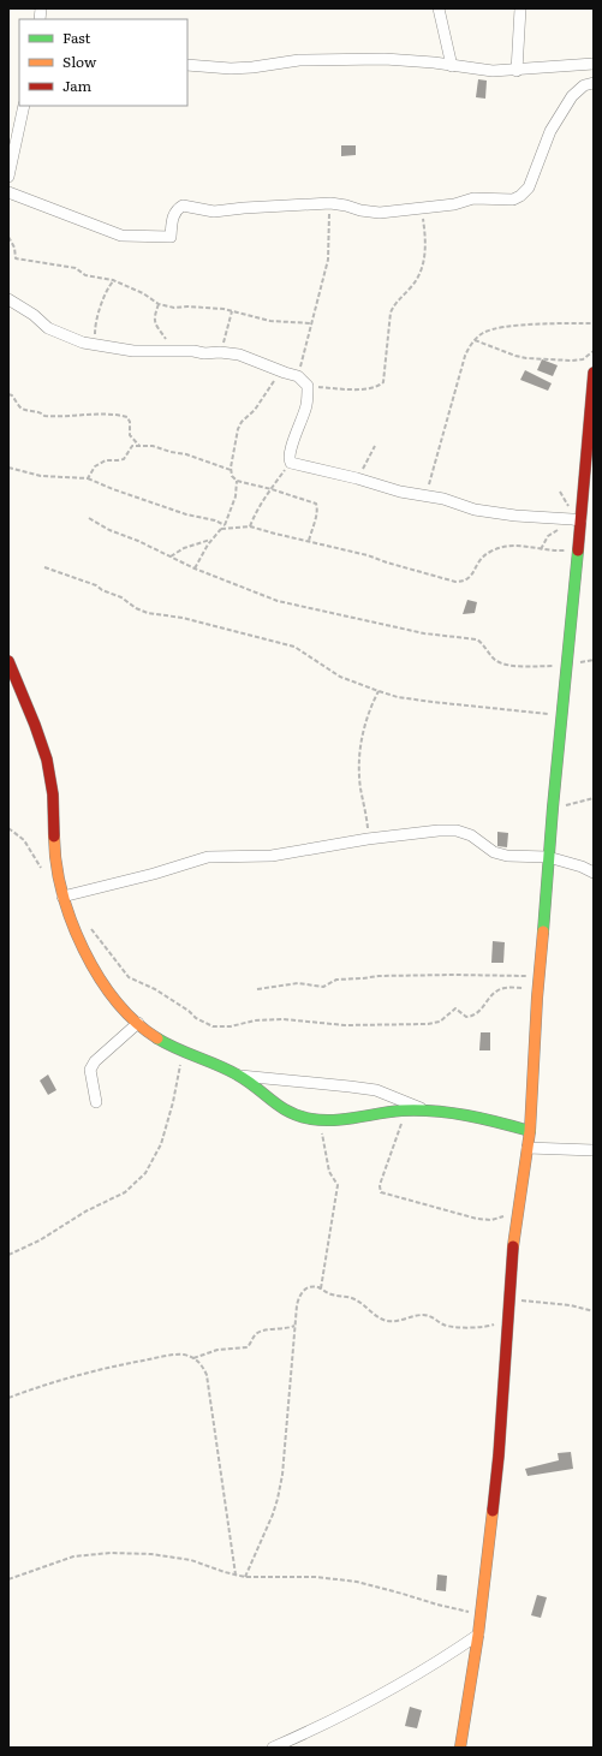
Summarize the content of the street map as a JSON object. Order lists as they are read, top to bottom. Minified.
{"legend":["Fast","Slow","Jam"]}
